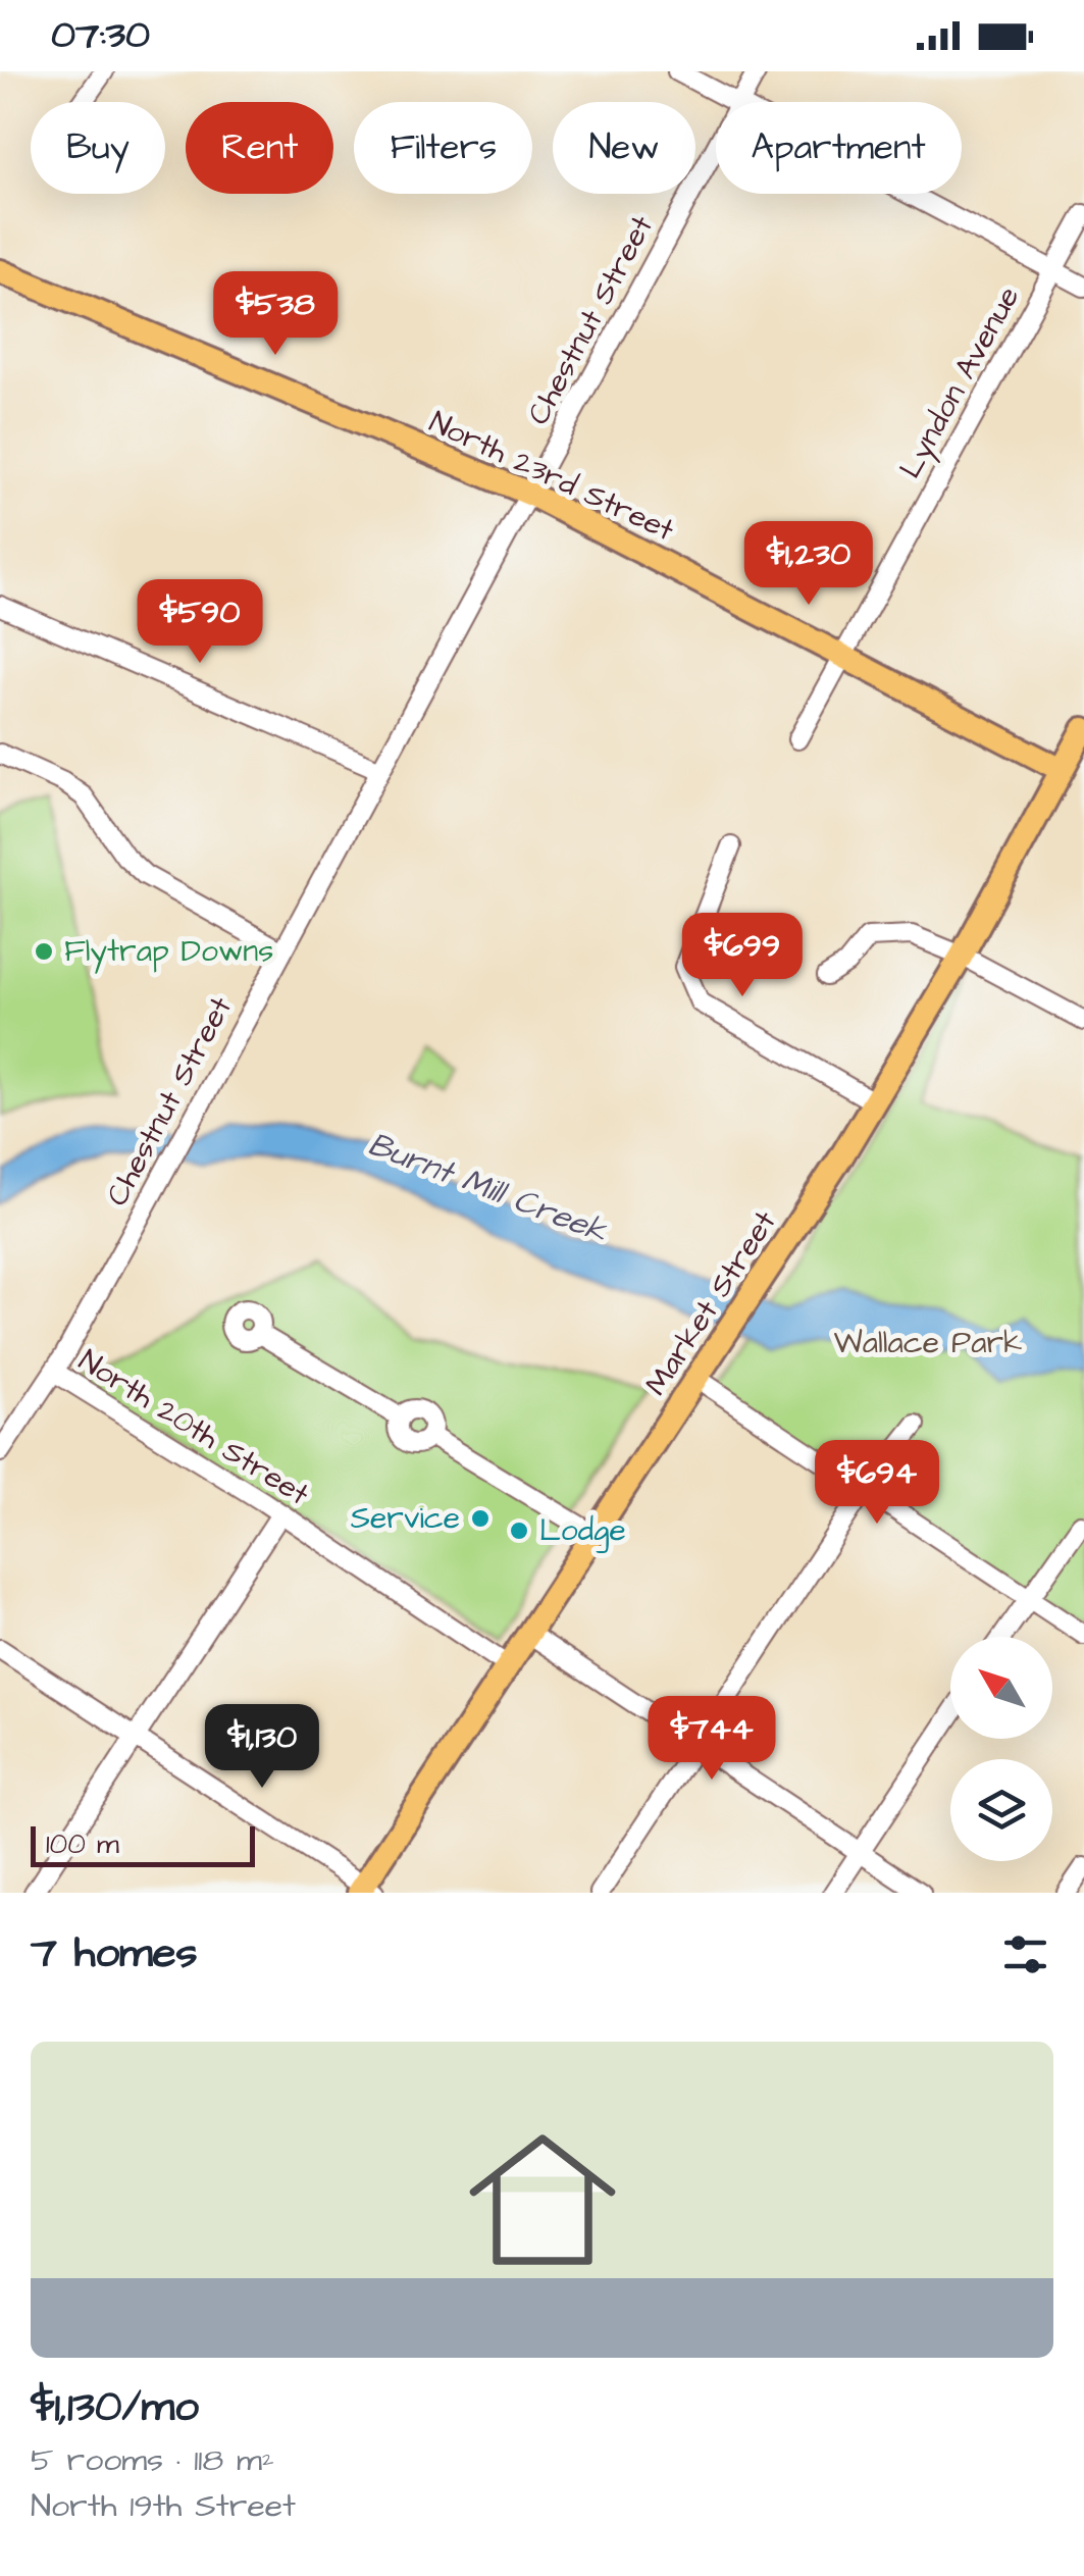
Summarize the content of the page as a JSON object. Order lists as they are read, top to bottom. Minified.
{"streets":{"main road":["North 23rd Street","Market Street"],"street":["Chestnut Street","Lyndon Avenue","North 20th Street"]},"crossings":[["Chestnut Street","North 23rd Street"],["Chestnut Street","North 20th Street"],["Lyndon Avenue","North 23rd Street"],["North 23rd Street","Market Street"],["Market Street","North 20th Street"]],"water":["Burnt Mill Creek"],"parks":["Wallace Park"],"places":["Flytrap Downs","Service","Lodge"],"scale_bar":"100 m","north":"top left","page":{"status":"07:30","chip":["Buy","Rent","Filters","New","Apartment"],"price":["$538","$1,230","$590","$699","$694","$744","$1,130"],"scale":"100 m","heading":"7 homes","list":[{"name":"$1,130/mo","note":"5 rooms · 118 m² · North 19th Street"}]}}
